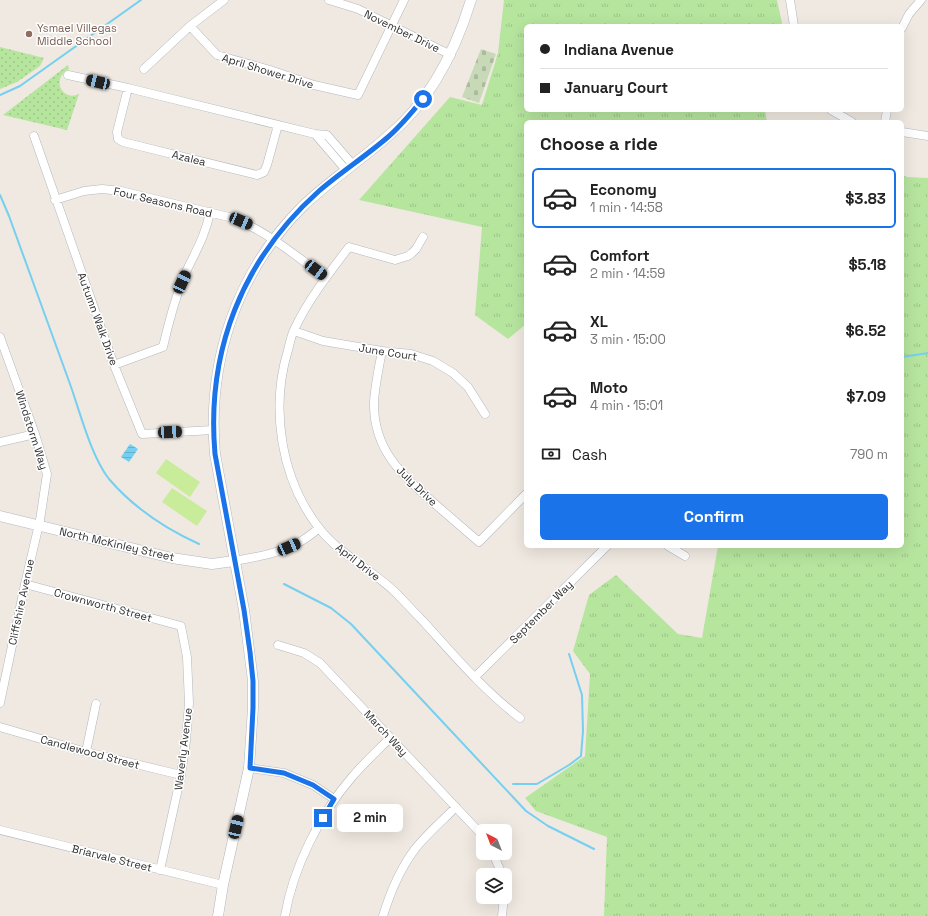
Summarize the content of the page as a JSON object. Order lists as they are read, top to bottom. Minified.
{"streets":{"street":["November Drive","April Shower Drive","Azalea","Four Seasons Road","Autumn Walk Drive","June Court","Windstorm Way","July Drive","North McKinley Street","April Drive","Cliffshire Avenue","Crownworth Street","September Way","March Way","Waverly Avenue","Candlewood Street","Briarvale Street"]},"crossings":[["November Drive","April Shower Drive"],["Four Seasons Road","Autumn Walk Drive"],["Four Seasons Road","April Drive"],["June Court","July Drive"],["June Court","April Drive"],["Windstorm Way","North McKinley Street"],["Windstorm Way","Cliffshire Avenue"],["North McKinley Street","Cliffshire Avenue"],["April Drive","September Way"],["Cliffshire Avenue","Crownworth Street"],["Crownworth Street","Waverly Avenue"],["Waverly Avenue","Candlewood Street"],["Waverly Avenue","Briarvale Street"]],"places":["Ysmael Villegas Middle School"],"north":"top left","page":{"banner":["Indiana Avenue","January Court"],"heading":"Choose a ride","list":[{"name":"Economy","note":"1 min · 14:58","value":"$3.83"},{"name":"Comfort","note":"2 min · 14:59","value":"$5.18"},{"name":"XL","note":"3 min · 15:00","value":"$6.52"},{"name":"Moto","note":"4 min · 15:01","value":"$7.09"}],"pay":["Cash","790 m"],"buttons":"Confirm","bubble":"2 min"}}
